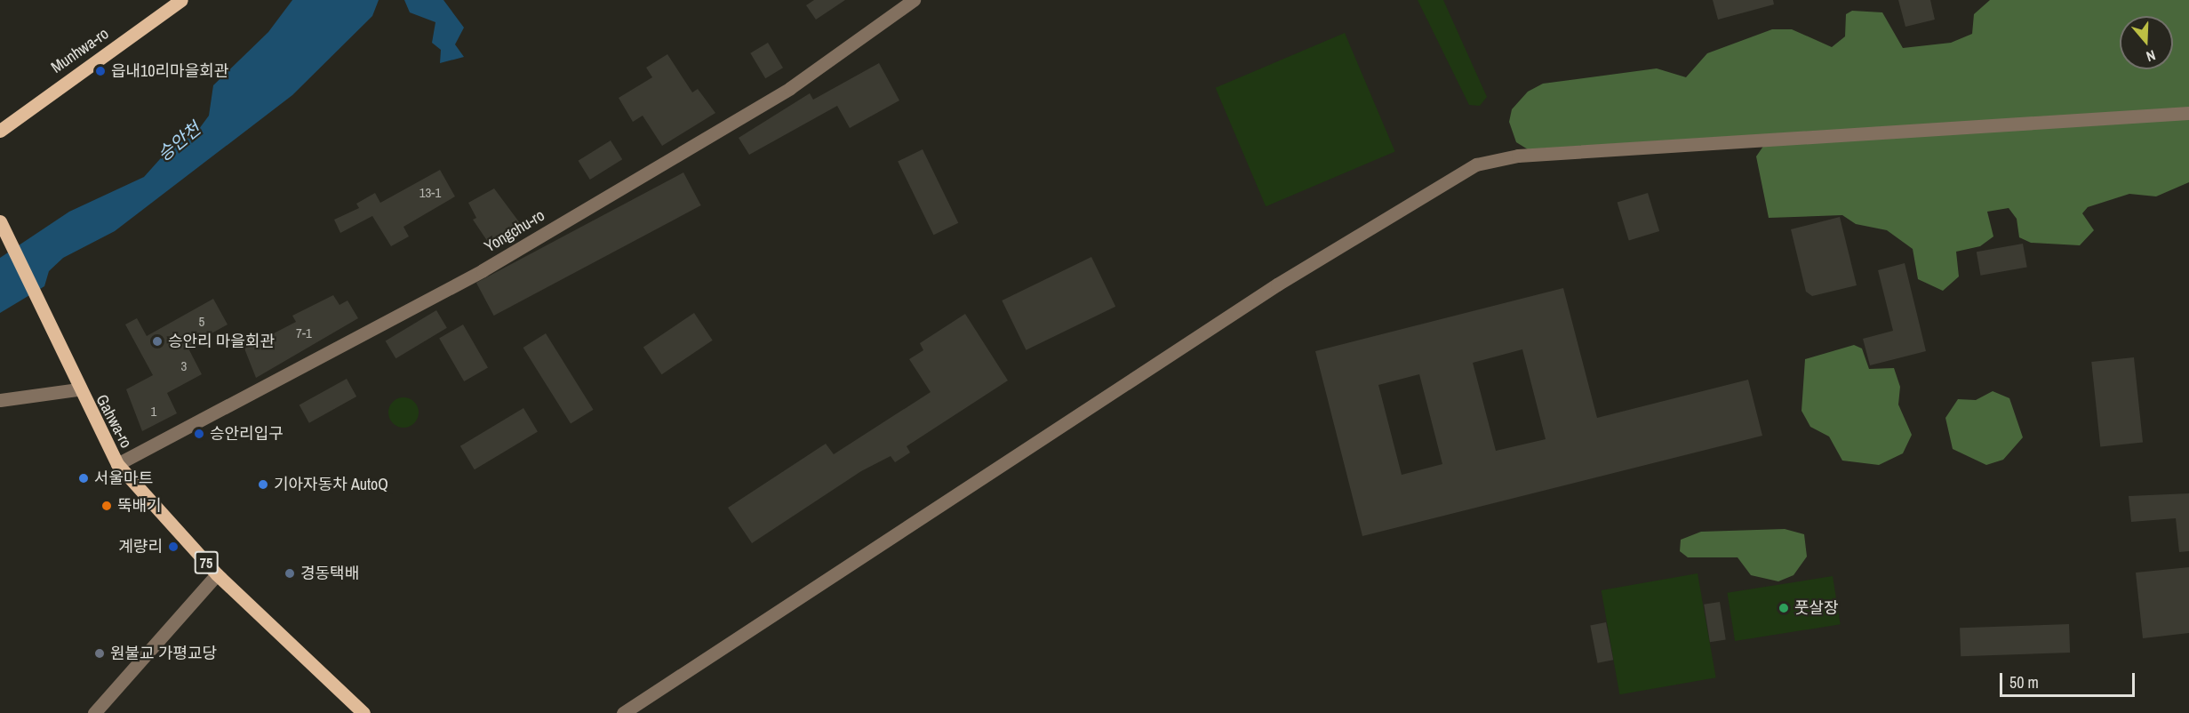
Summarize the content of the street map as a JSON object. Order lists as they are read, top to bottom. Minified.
{"streets":{"main road":["Munhwa-ro","Gahwa-ro","75"],"street":["Yongchu-ro"]},"crossings":[["Yongchu-ro","Gahwa-ro"]],"water":["승안천"],"places":["읍내10리마을회관","승안리 마을회관","승안리입구","서울마트","기아자동차 AutoQ","뚝배기","계량리","경동택배","풋살장","원불교 가평교당"],"house_numbers":["13-1","5","7-1","3","1"],"scale_bar":"50 m","north":"bottom"}
